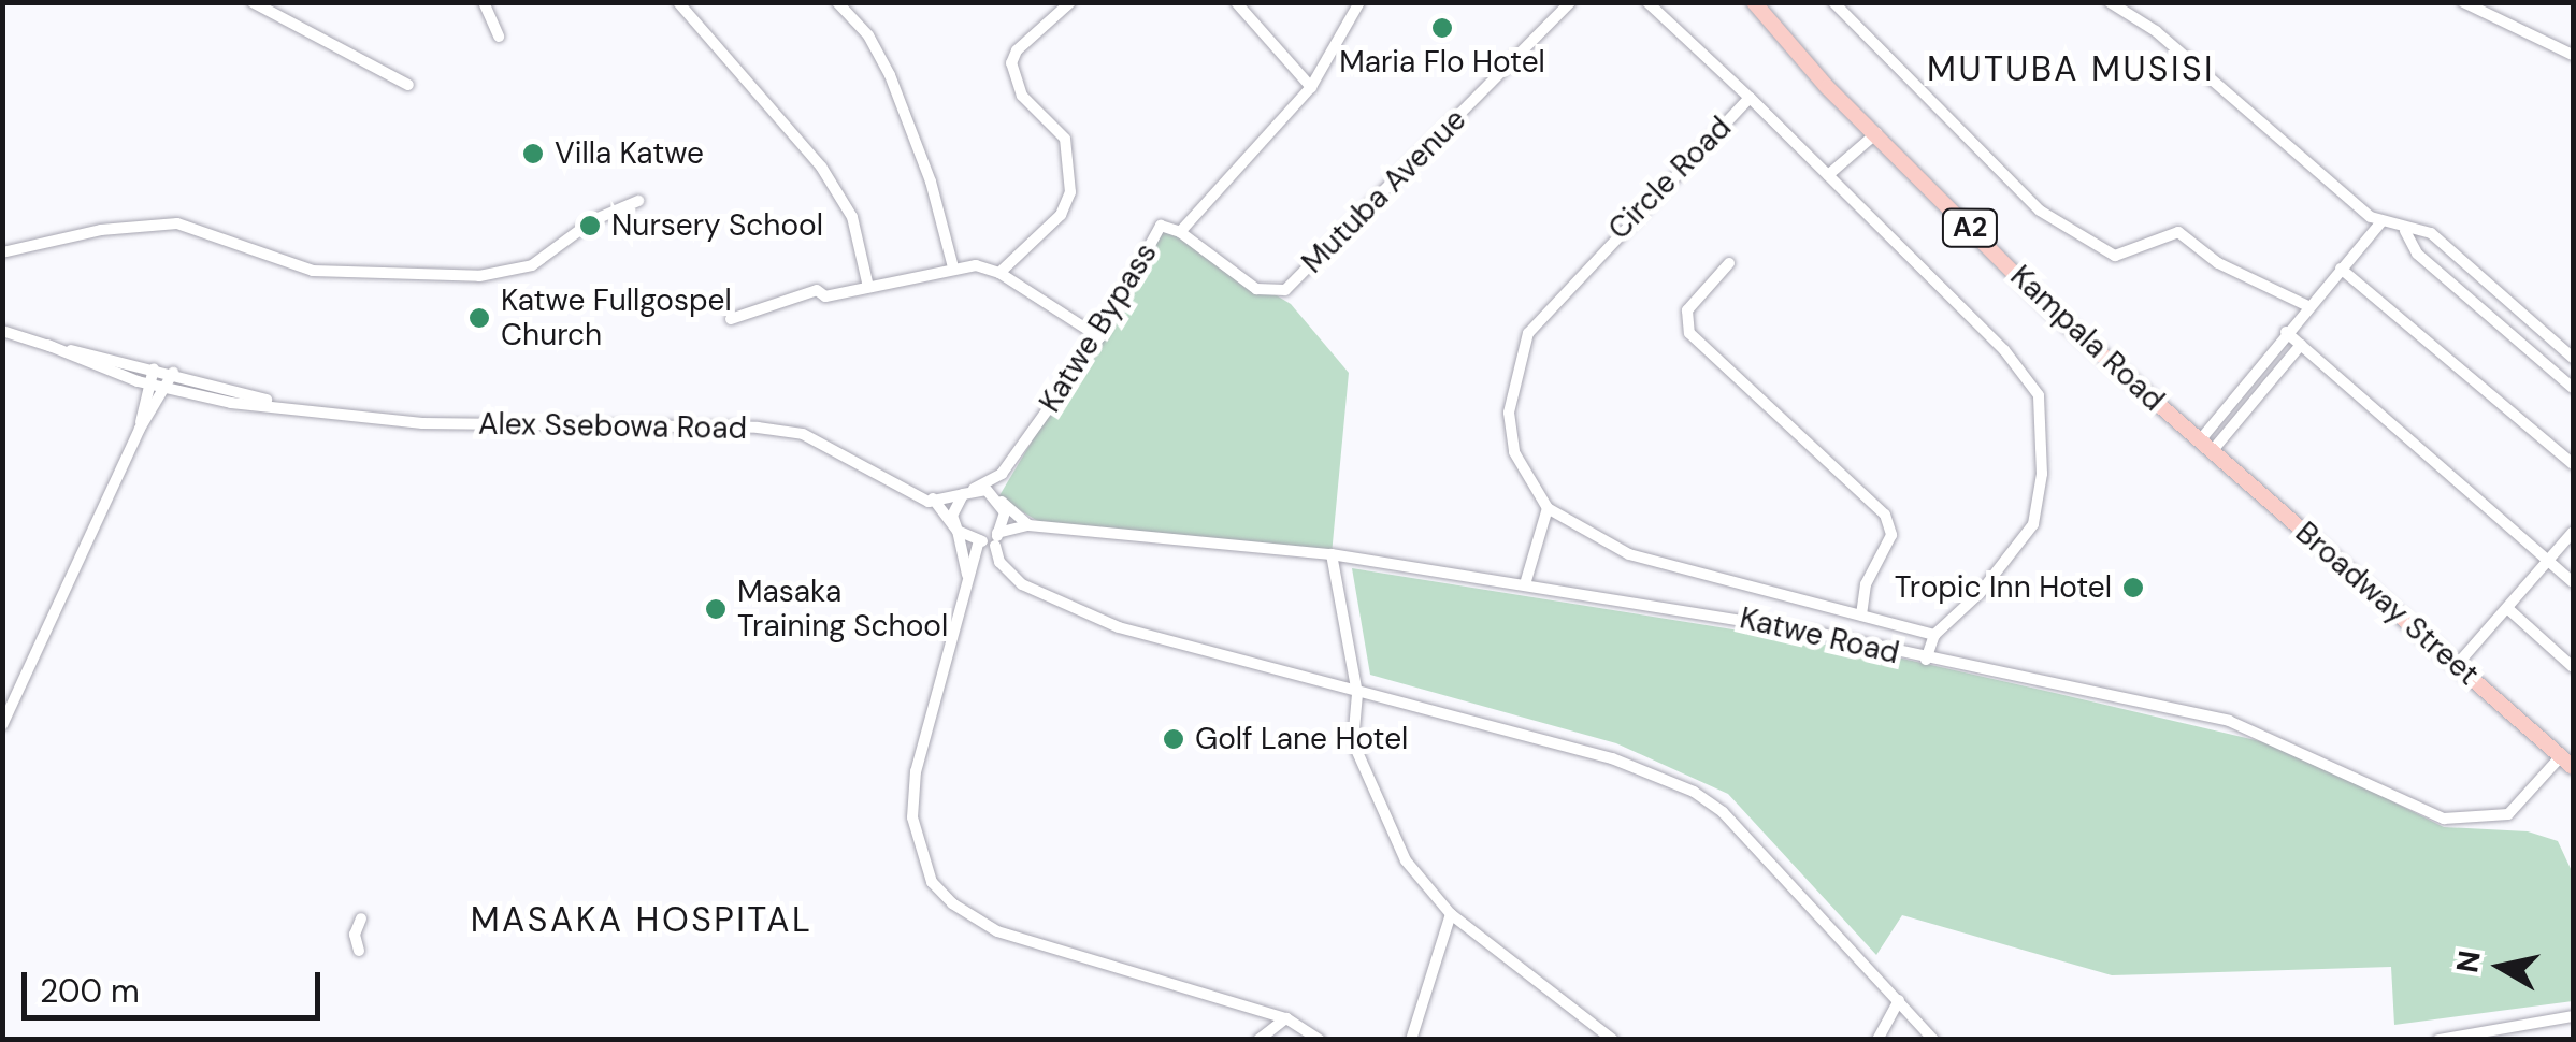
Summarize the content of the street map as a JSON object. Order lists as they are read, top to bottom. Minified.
{"streets":{"main road":["A2","Kampala Road","Broadway Street"],"street":["Circle Road","Mutuba Avenue","Katwe Bypass","Alex Ssebowa Road","Katwe Road"]},"crossings":[["Circle Road","Katwe Road"],["Mutuba Avenue","Katwe Bypass"],["Katwe Bypass","Katwe Road"],["Kampala Road","Broadway Street"],["Broadway Street","Katwe Road"]],"districts":["MUTUBA MUSISI","MASAKA HOSPITAL"],"places":["Maria Flo Hotel","Villa Katwe","Nursery School","Katwe Fullgospel Church","Tropic Inn Hotel","Masaka Training School","Golf Lane Hotel"],"scale_bar":"200 m","north":"left"}
